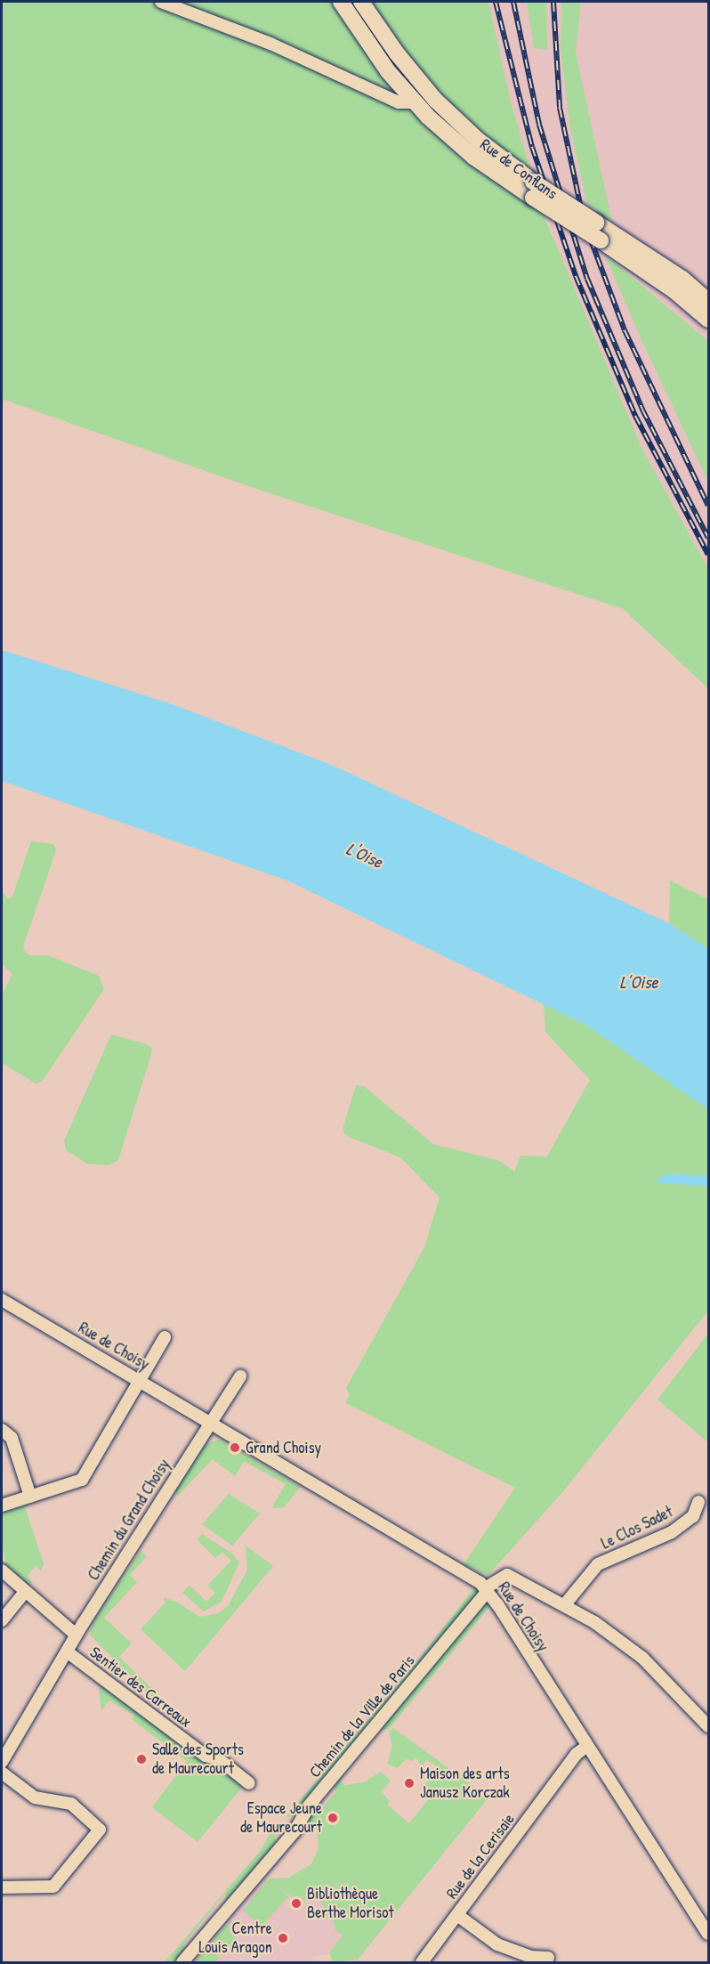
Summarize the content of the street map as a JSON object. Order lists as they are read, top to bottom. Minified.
{"streets":{"main road":["Rue de Conflans"],"street":["Rue de Choisy","Chemin du Grand Choisy","Le Clos Sadet","Sentier des Carreaux","Chemin de la Ville de Paris","Rue de la Cerisaie"]},"crossings":[["Rue de Choisy","Chemin du Grand Choisy"],["Rue de Choisy","Chemin de la Ville de Paris"],["Rue de Choisy","Rue de la Cerisaie"],["Chemin du Grand Choisy","Sentier des Carreaux"],["Le Clos Sadet","Chemin de la Ville de Paris"]],"water":["L'Oise","L’Oise"],"places":["Grand Choisy","Salle des Sports de Maurecourt","Maison des arts Janusz Korczak","Espace Jeune de Maurecourt","Bibliothèque Berthe Morisot","Centre Louis Aragon"]}
